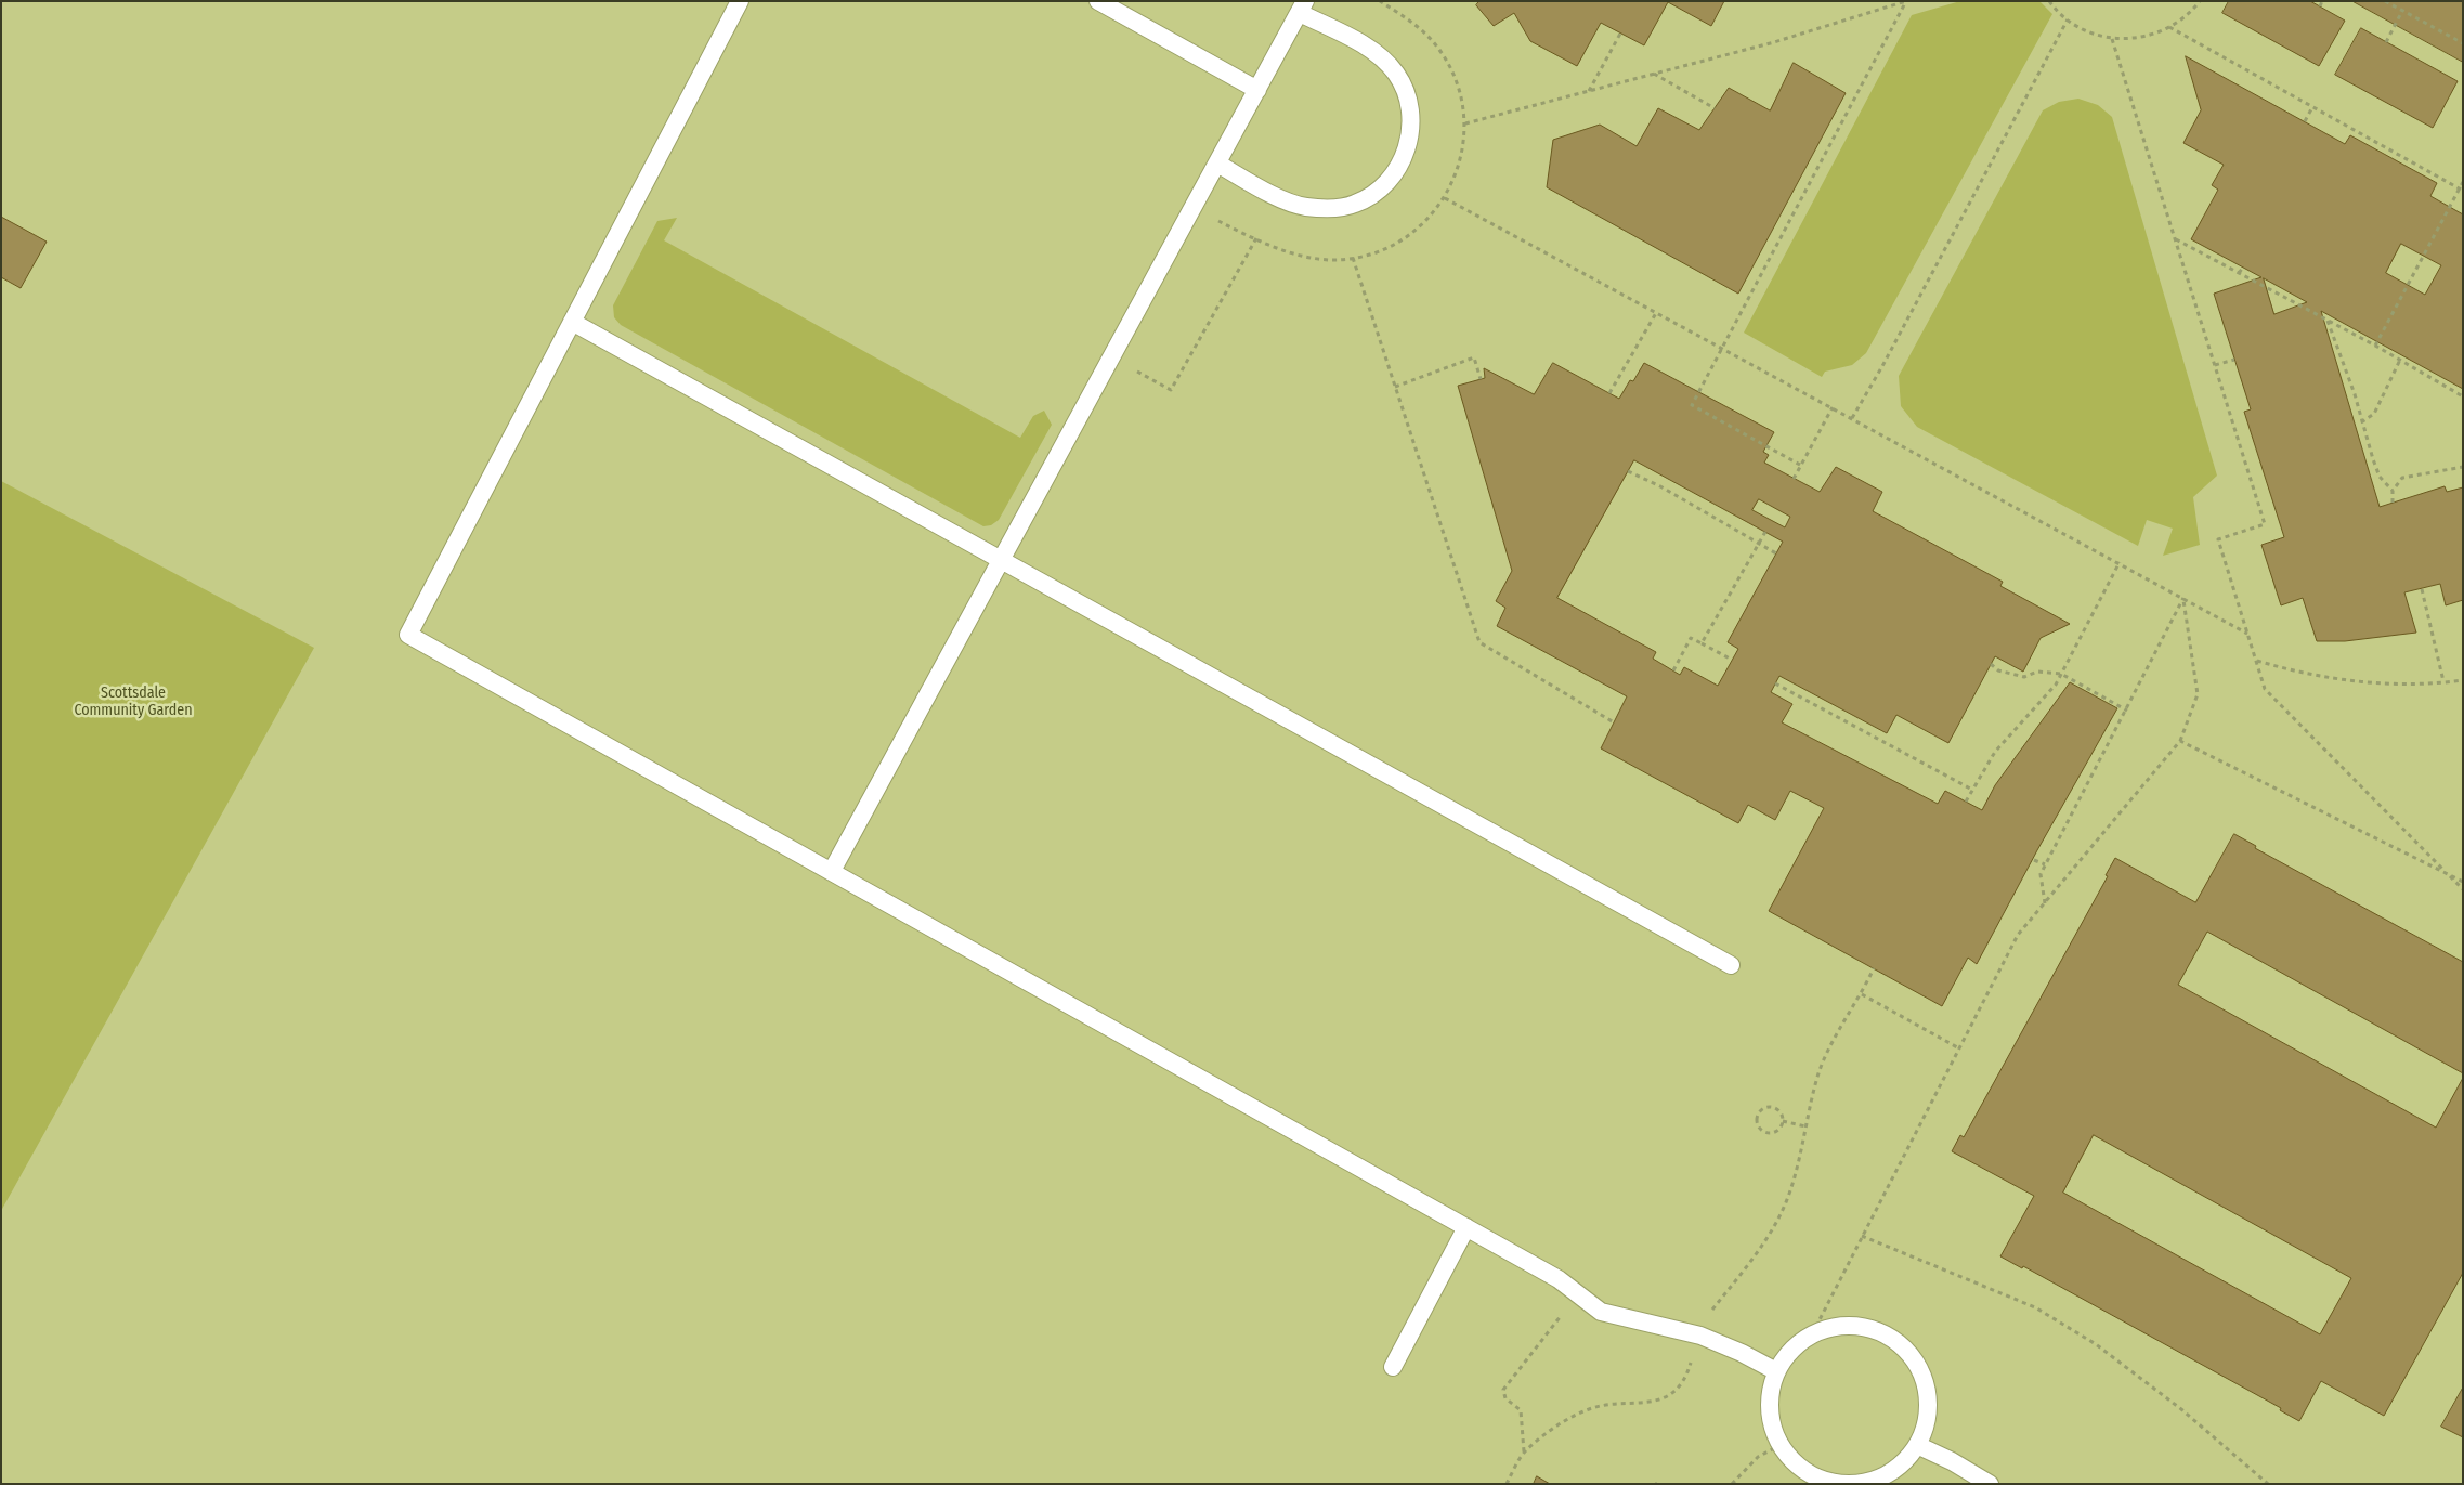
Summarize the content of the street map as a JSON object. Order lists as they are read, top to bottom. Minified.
{"parks":["Scottsdale Community Garden"]}
